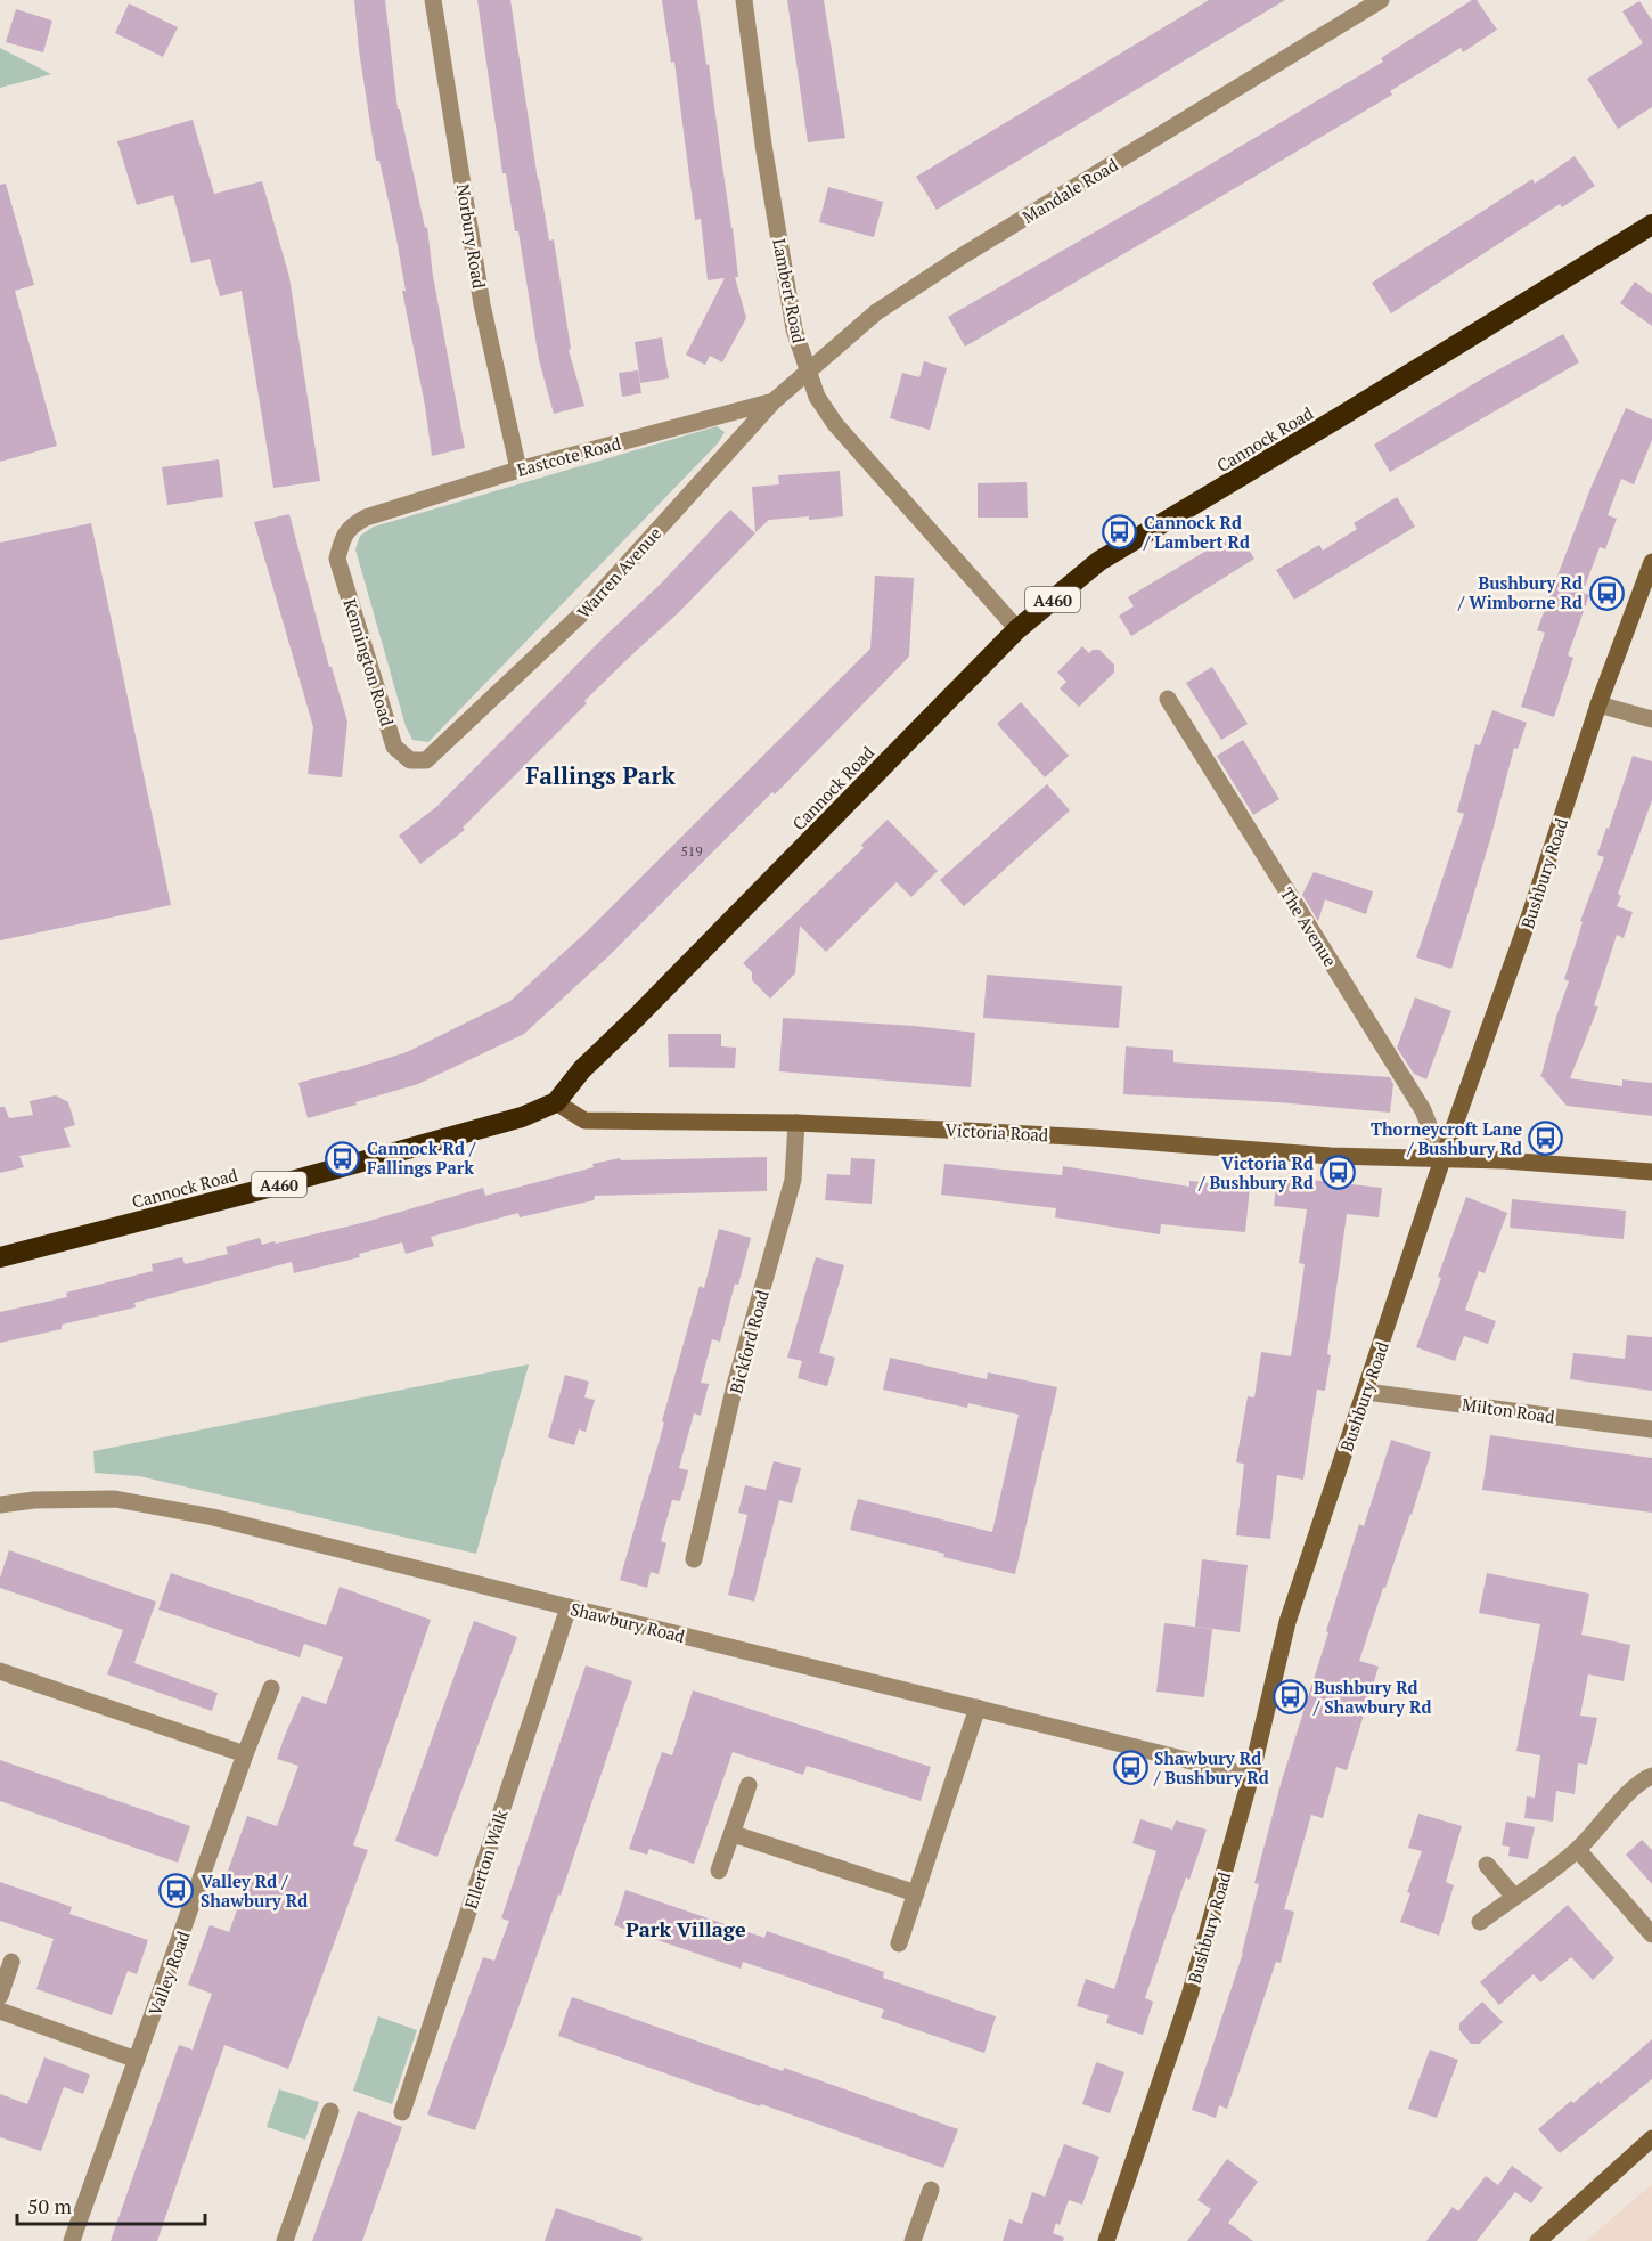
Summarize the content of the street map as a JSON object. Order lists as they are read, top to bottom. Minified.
{"streets":{"highway":["Cannock Road","A460"],"street":["Mandale Road","Norbury Road","Lambert Road","Eastcote Road","Warren Avenue","Kennington Road","Bushbury Road","The Avenue","Victoria Road","Bickford Road","Milton Road","Shawbury Road","Ellerton Walk","Valley Road"]},"crossings":[["Mandale Road","Lambert Road"],["Mandale Road","Eastcote Road"],["Mandale Road","Warren Avenue"],["Norbury Road","Eastcote Road"],["Lambert Road","Cannock Road"],["Cannock Road","Victoria Road"],["Eastcote Road","Warren Avenue"],["Eastcote Road","Kennington Road"],["Warren Avenue","Kennington Road"],["Bushbury Road","The Avenue"],["Bushbury Road","Victoria Road"],["Bushbury Road","Milton Road"],["Bushbury Road","Shawbury Road"],["The Avenue","Victoria Road"],["Victoria Road","Bickford Road"],["Shawbury Road","Ellerton Walk"]],"districts":["Fallings Park","Park Village"],"places":{"bus stop":["Cannock Rd / Lambert Rd","Bushbury Rd / Wimborne Rd","Thorneycroft Lane / Bushbury Rd","Cannock Rd / Fallings Park","Victoria Rd / Bushbury Rd","Bushbury Rd / Shawbury Rd","Shawbury Rd / Bushbury Rd","Valley Rd / Shawbury Rd"]},"house_numbers":["519"],"scale_bar":"50 m"}
